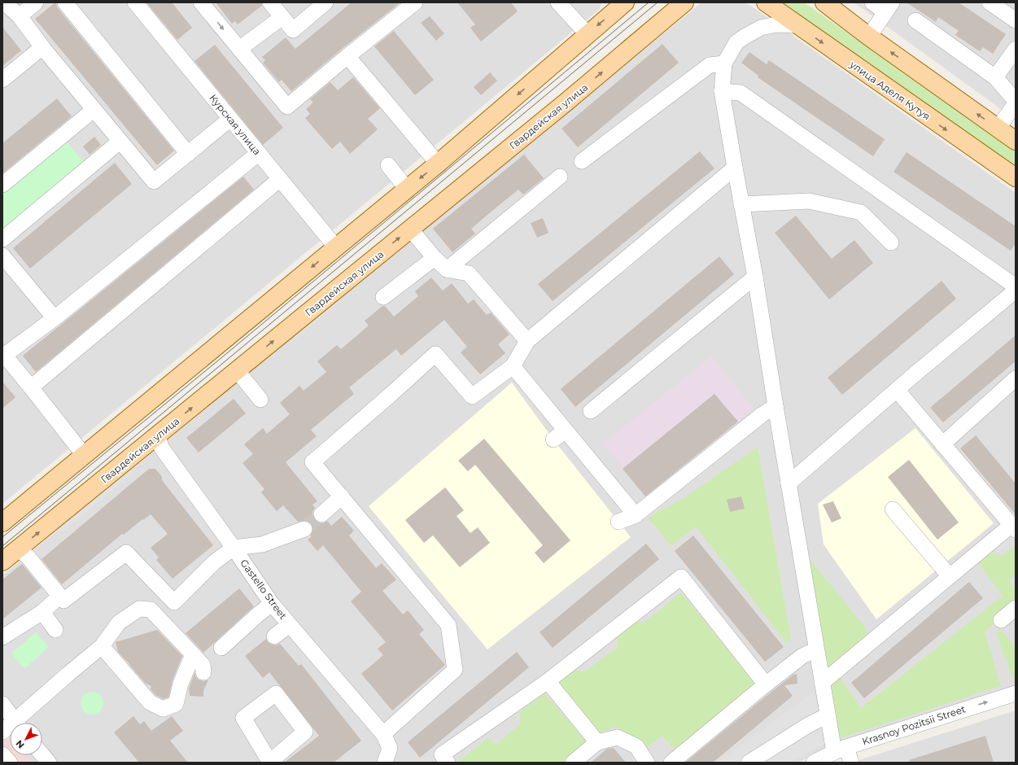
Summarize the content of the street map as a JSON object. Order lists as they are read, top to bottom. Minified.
{"streets":{"main road":["улица Аделя Кутуя","Гвардейская улица"],"street":["Курская улица","Gastello Street","Krasnoy Pozitsii Street"]},"crossings":[["Гвардейская улица","Gastello Street"]],"north":"bottom left"}
